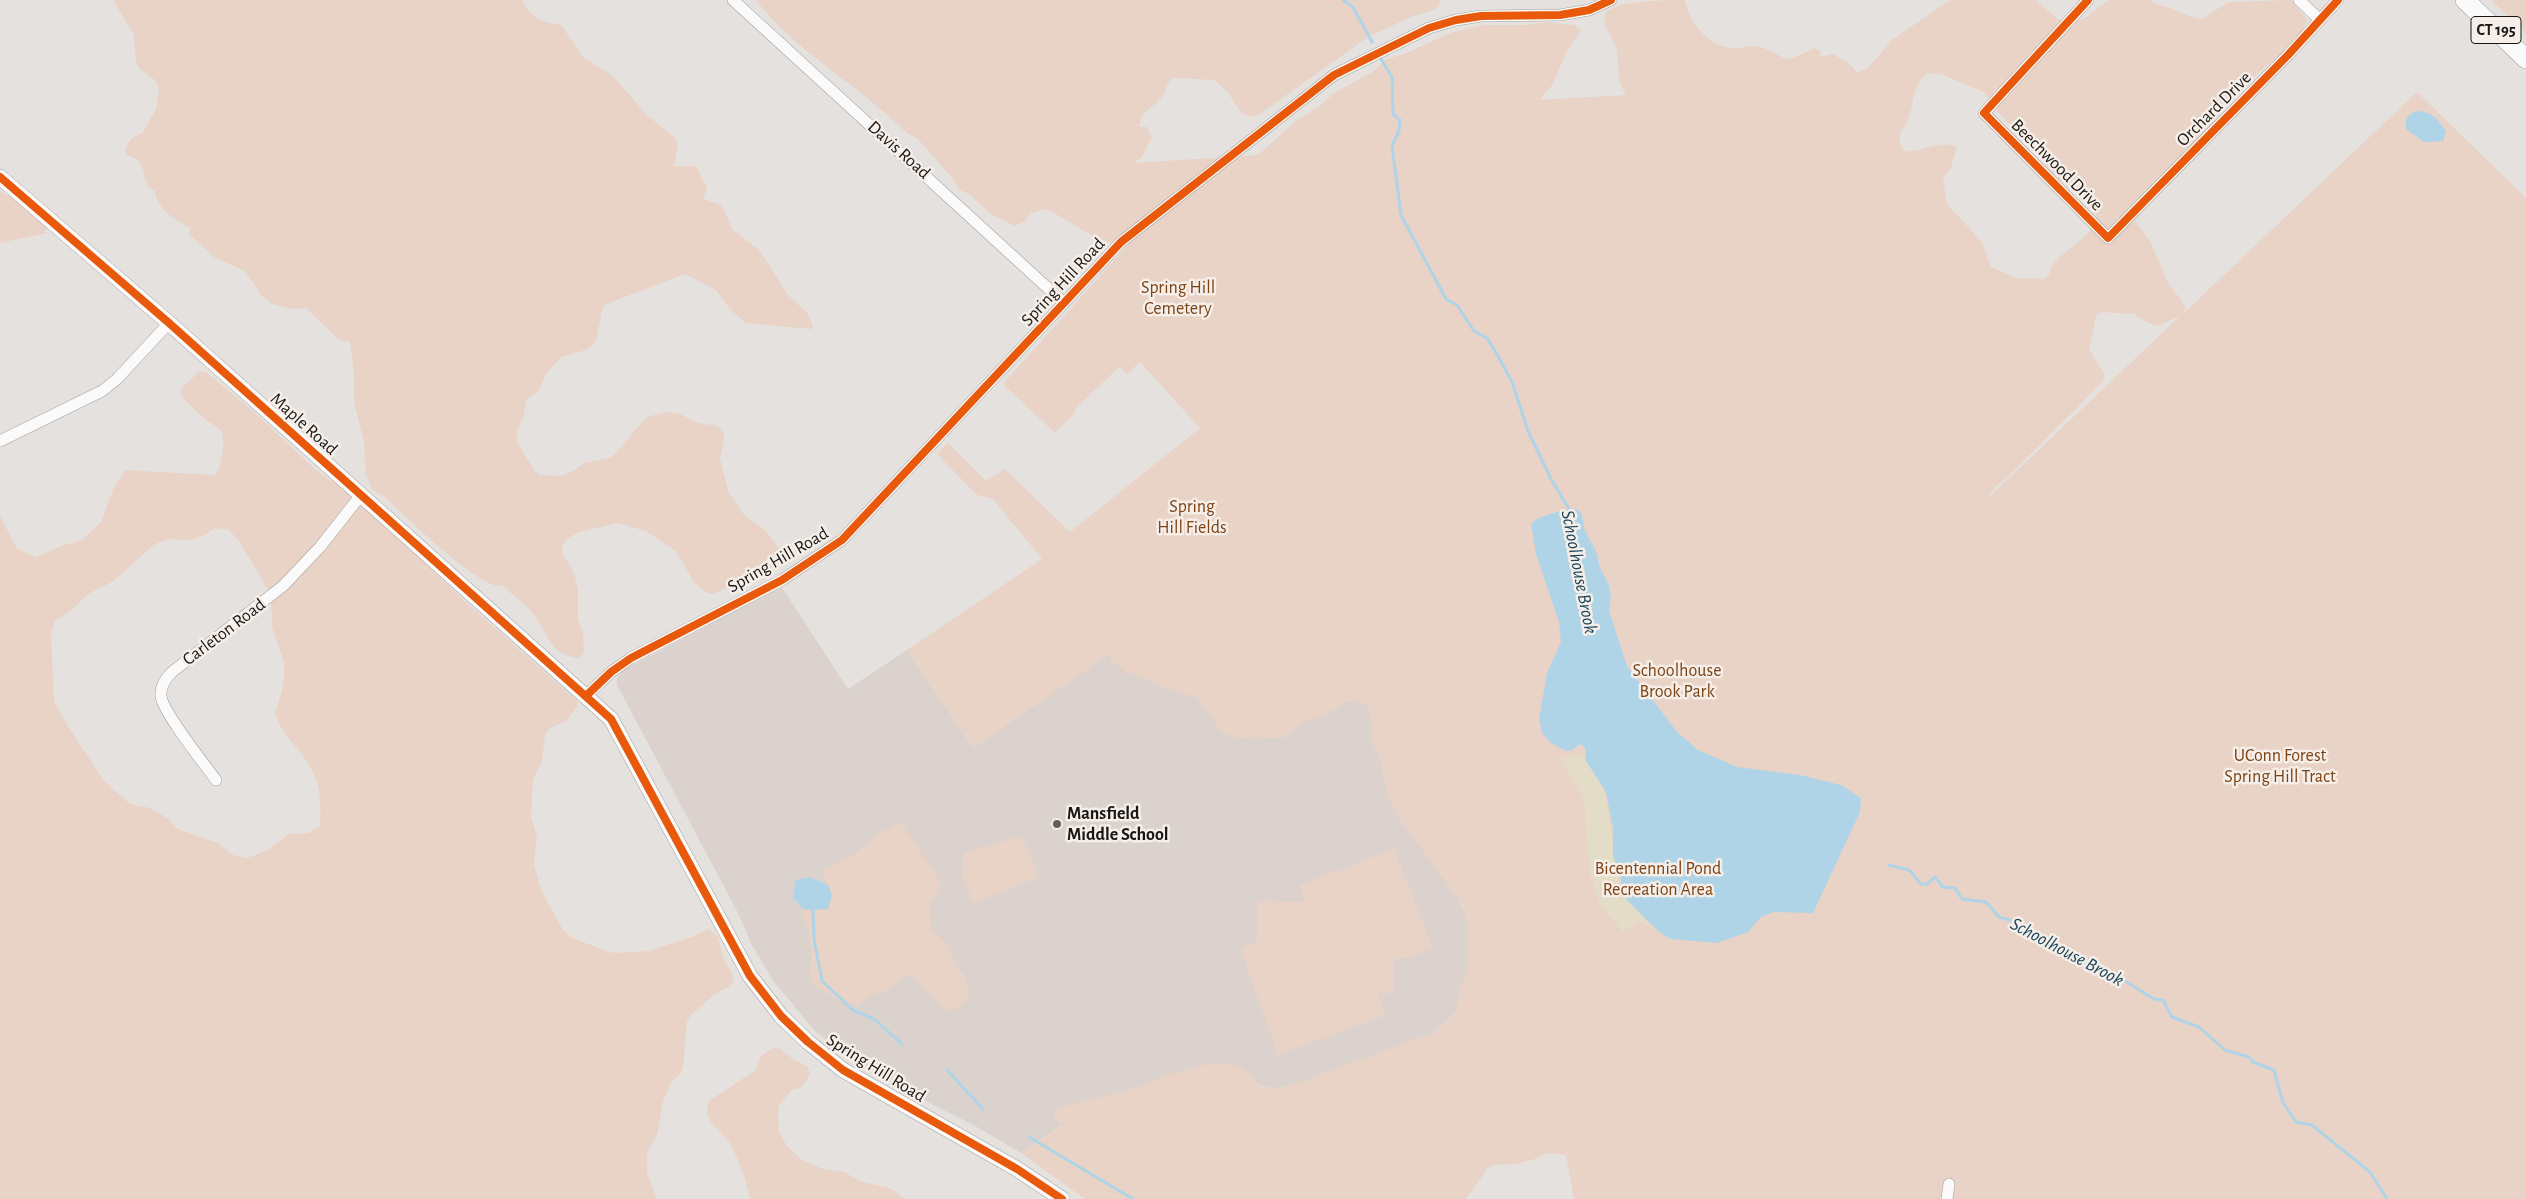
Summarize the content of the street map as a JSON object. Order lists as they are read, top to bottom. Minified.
{"streets":{"main road":["CT 195"],"street":["Orchard Drive","Davis Road","Beechwood Drive","Spring Hill Road","Maple Road","Carleton Road"]},"crossings":[["Orchard Drive","Beechwood Drive"],["Davis Road","Spring Hill Road"],["Spring Hill Road","Maple Road"],["Maple Road","Carleton Road"]],"water":["Schoolhouse Brook"],"parks":["Spring Hill Cemetery","Spring Hill Fields","Schoolhouse Brook Park","UConn Forest Spring Hill Tract","Bicentennial Pond Recreation Area"],"places":["Mansfield Middle School"]}
